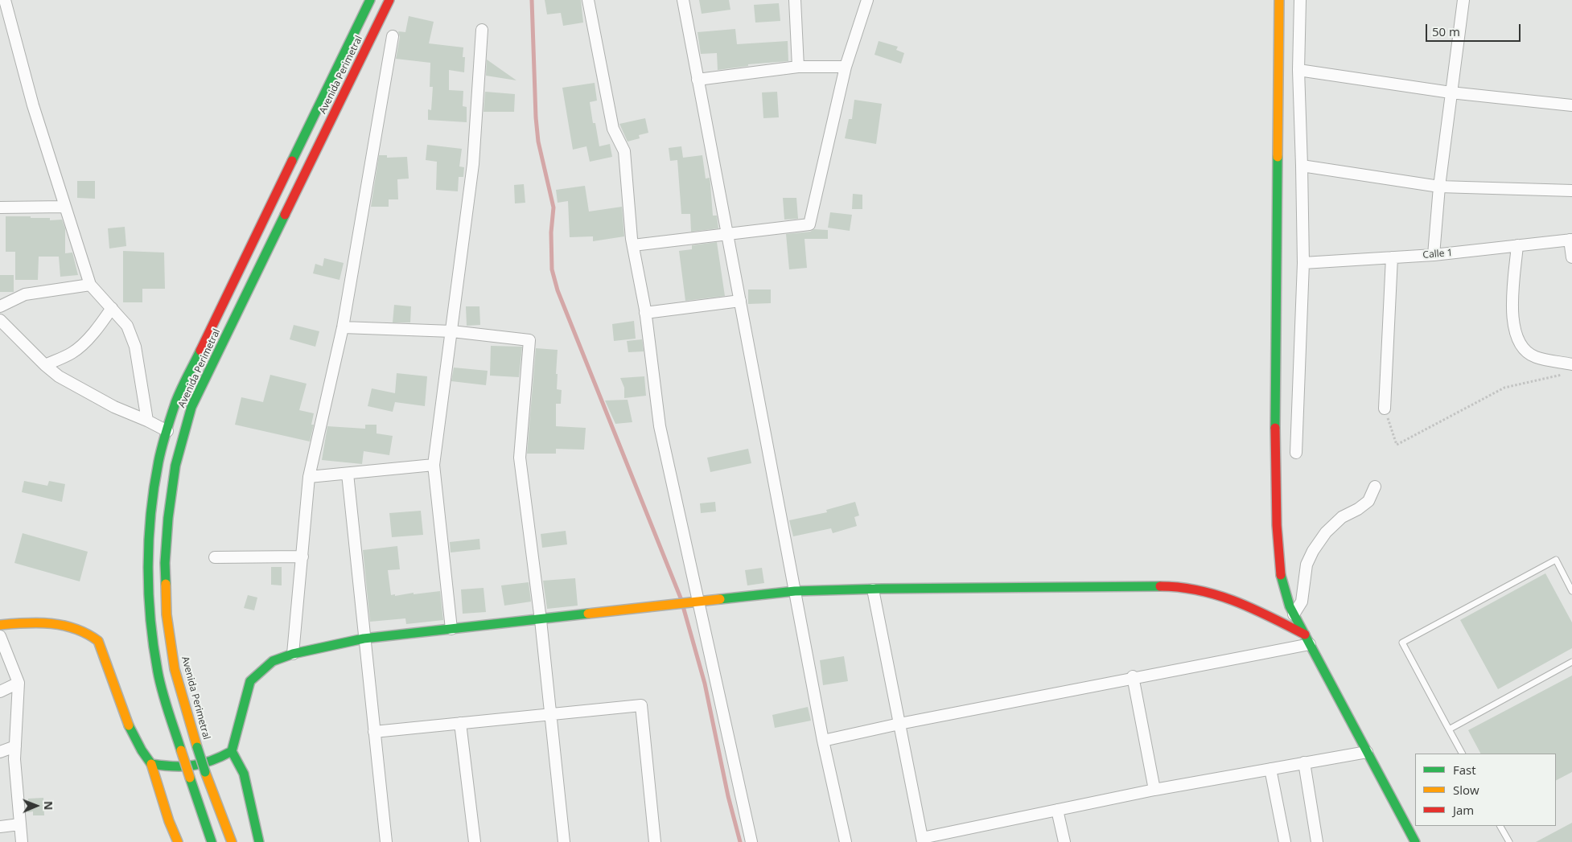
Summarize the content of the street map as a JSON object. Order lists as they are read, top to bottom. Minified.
{"streets":{"street":["Avenida Perimetral","Calle 1"]},"legend":["Fast","Slow","Jam"],"scale_bar":"50 m","north":"right"}
